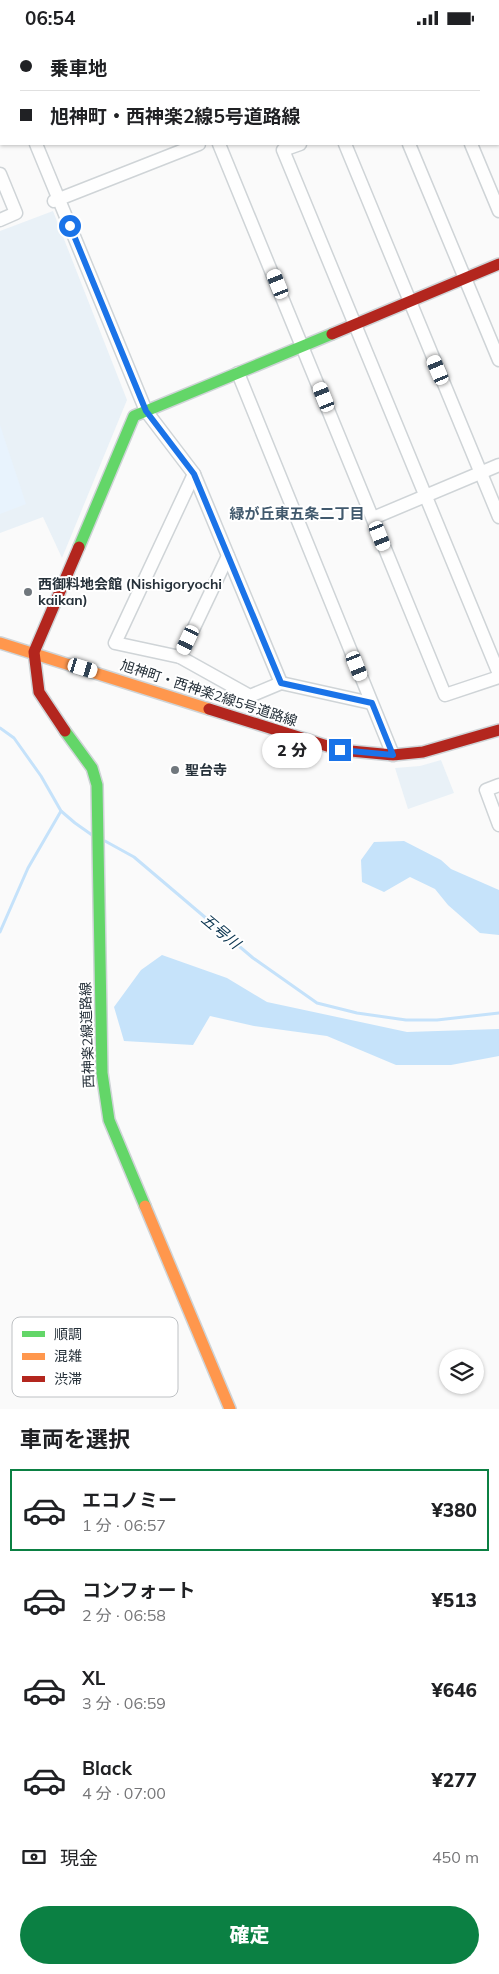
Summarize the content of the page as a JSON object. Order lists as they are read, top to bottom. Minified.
{"streets":{"street":["旭神町・西神楽2線5号道路線","西神楽2線道路線"]},"crossings":[["旭神町・西神楽2線5号道路線","西神楽2線道路線"]],"districts":["緑が丘東五条二丁目"],"water":["五号川"],"places":["西御料地会館 (Nishigoryochi kaikan)","聖台寺"],"legend":["順調","混雑","渋滞"],"page":{"status":"06:54","banner":["乗車地","旭神町・西神楽2線5号道路線"],"bubble":"2 分","heading":"車両を選択","list":[{"name":"エコノミー","note":"1 分 · 06:57","value":"¥380"},{"name":"コンフォート","note":"2 分 · 06:58","value":"¥513"},{"name":"XL","note":"3 分 · 06:59","value":"¥646"},{"name":"Black","note":"4 分 · 07:00","value":"¥277"}],"pay":["現金","450 m"],"buttons":"確定"}}
